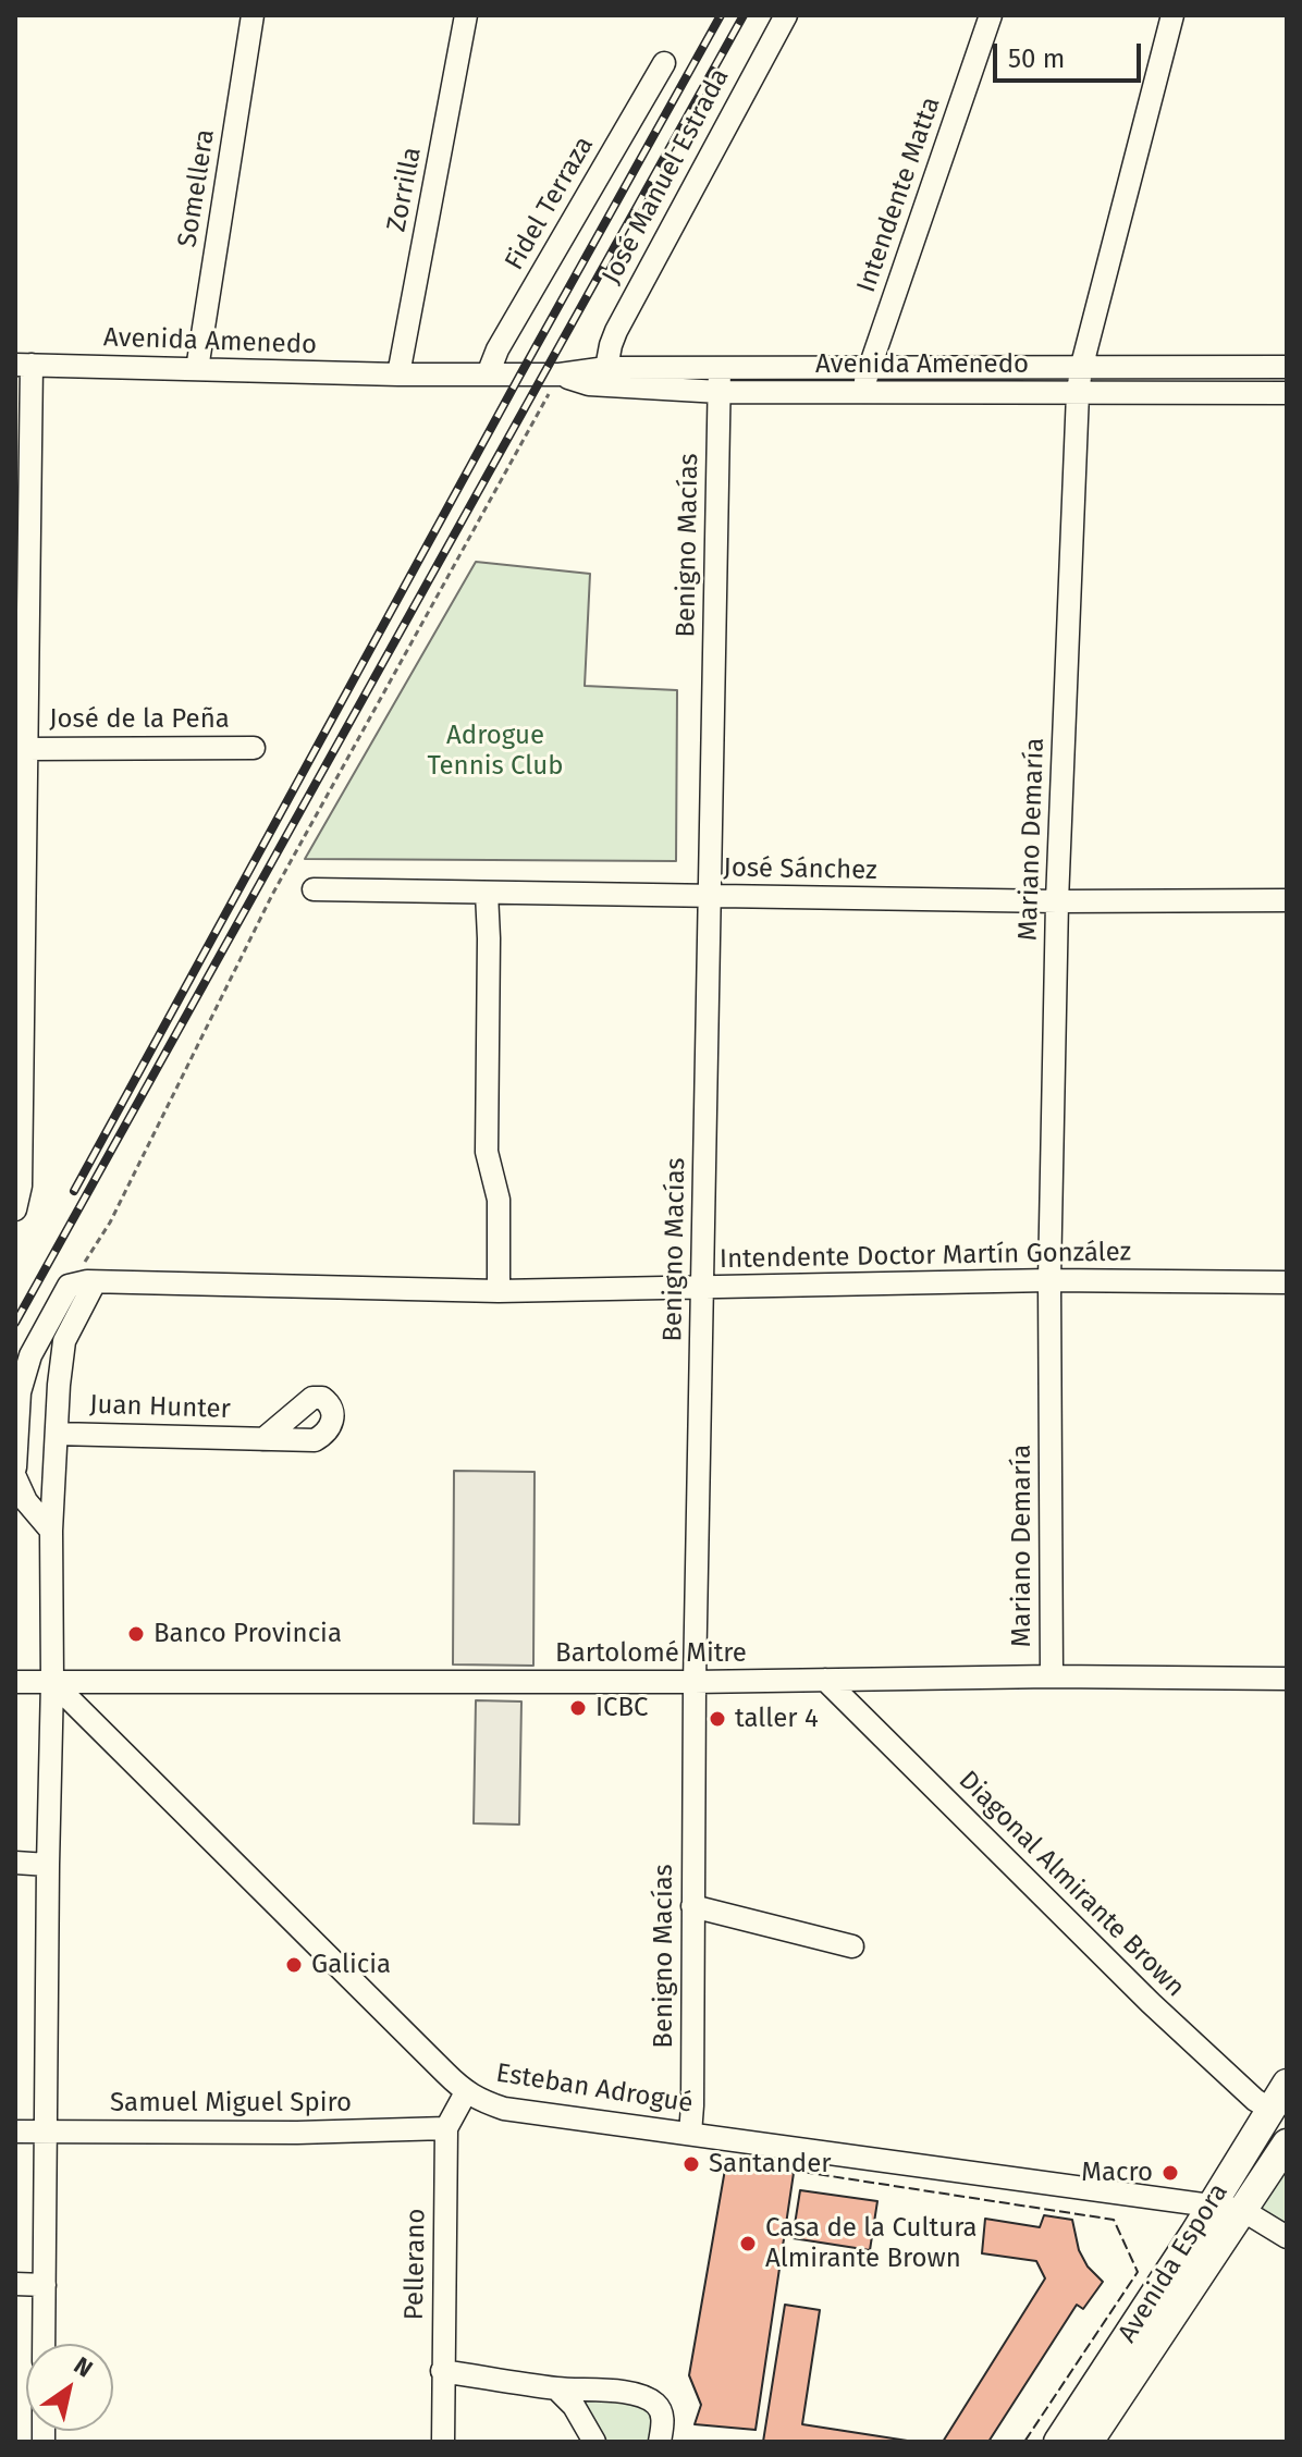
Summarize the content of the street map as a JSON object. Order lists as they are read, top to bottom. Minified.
{"streets":{"main road":["Avenida Espora"],"street":["José Manuel Estrada","Somellera","Zorrilla","Intendente Matta","Fidel Terraza","Avenida Amenedo","Benigno Macías","José de la Peña","Mariano Demaría","José Sánchez","Intendente Doctor Martín González","Juan Hunter","Bartolomé Mitre","Diagonal Almirante Brown","Esteban Adrogué","Samuel Miguel Spiro","Pellerano"]},"crossings":[["José Manuel Estrada","Avenida Amenedo"],["Somellera","Avenida Amenedo"],["Zorrilla","Avenida Amenedo"],["Intendente Matta","Avenida Amenedo"],["Fidel Terraza","Avenida Amenedo"],["Avenida Amenedo","Benigno Macías"],["Avenida Amenedo","Mariano Demaría"],["Benigno Macías","José Sánchez"],["Benigno Macías","Intendente Doctor Martín González"],["Benigno Macías","Bartolomé Mitre"],["Benigno Macías","Esteban Adrogué"],["Mariano Demaría","José Sánchez"],["Mariano Demaría","Intendente Doctor Martín González"],["Mariano Demaría","Bartolomé Mitre"],["Bartolomé Mitre","Diagonal Almirante Brown"],["Bartolomé Mitre","Esteban Adrogué"],["Diagonal Almirante Brown","Avenida Espora"],["Esteban Adrogué","Avenida Espora"],["Esteban Adrogué","Pellerano"],["Samuel Miguel Spiro","Pellerano"]],"parks":["Adrogue Tennis Club"],"places":["Banco Provincia","ICBC","taller 4","Galicia","Santander","Macro","Casa de la Cultura Almirante Brown"],"scale_bar":"50 m","north":"top right"}
